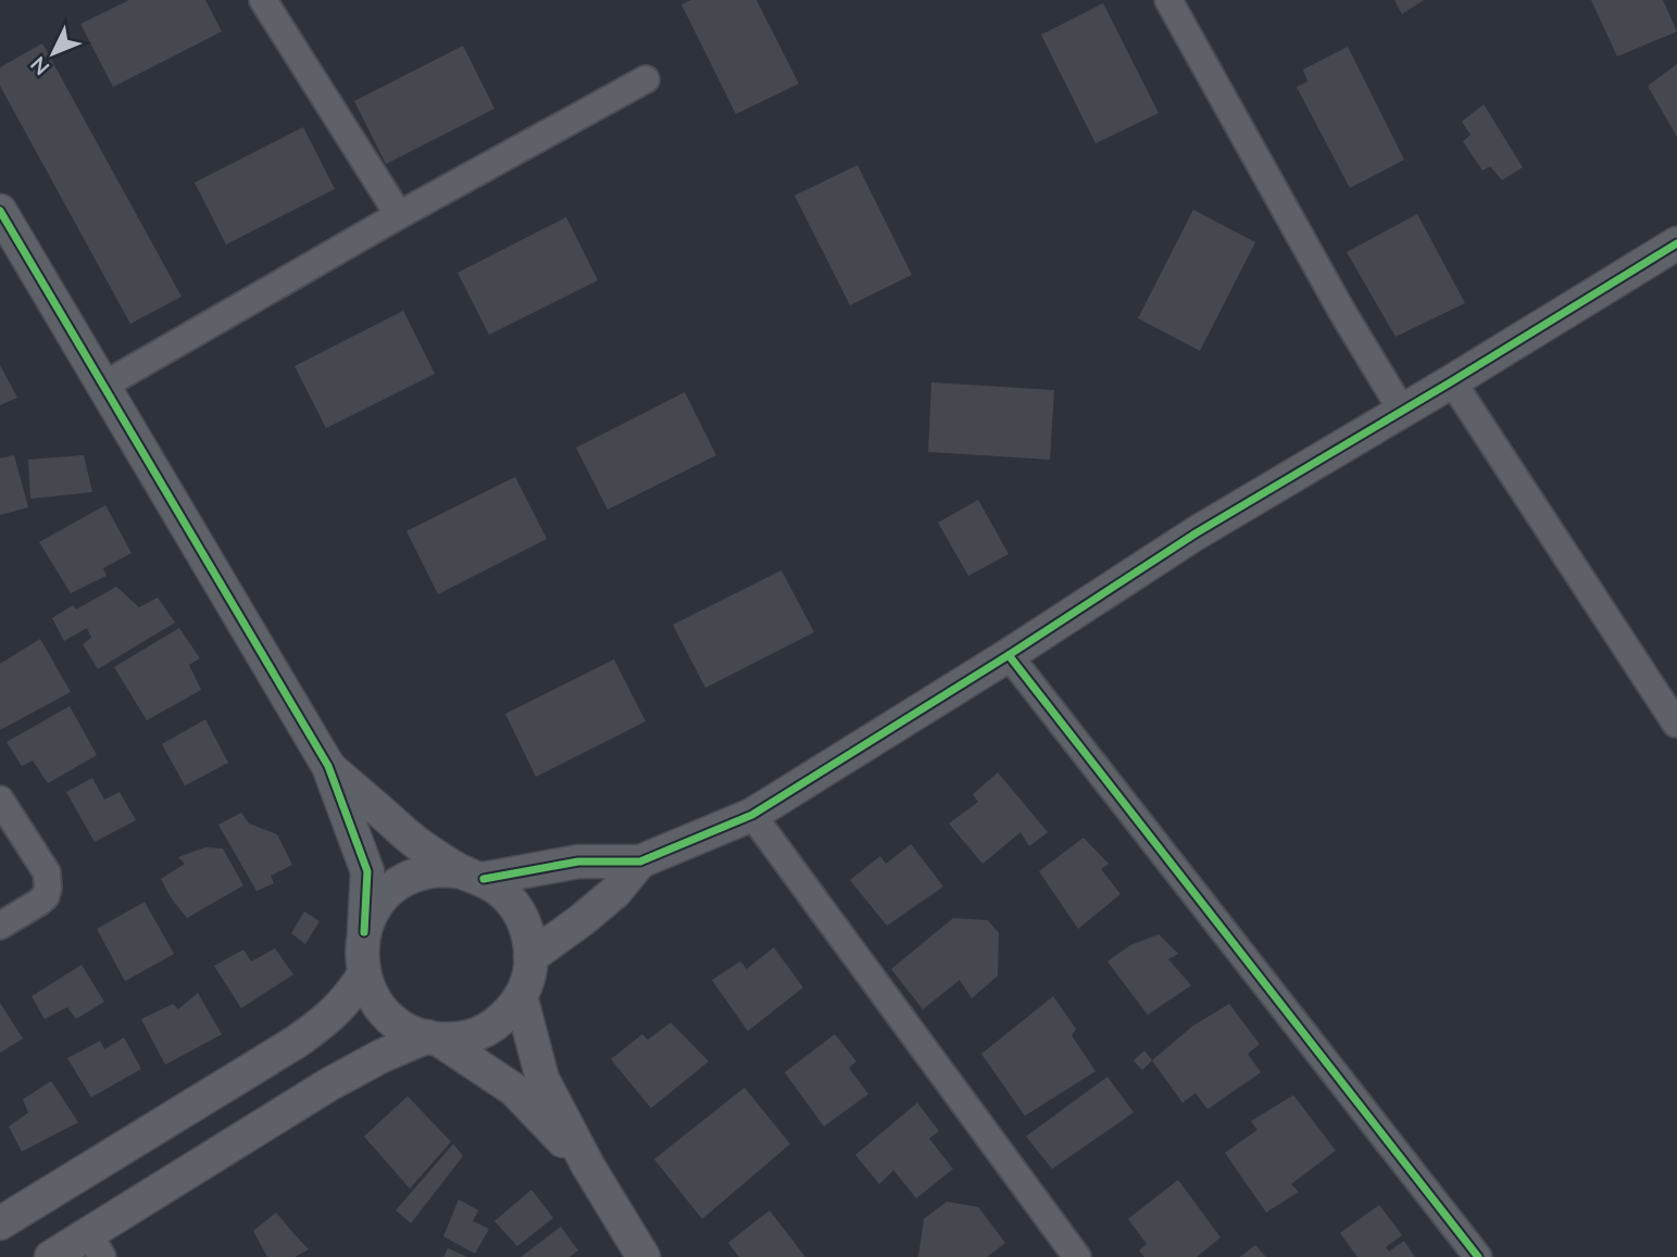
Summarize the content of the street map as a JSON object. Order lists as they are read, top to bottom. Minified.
{"north":"bottom left"}
